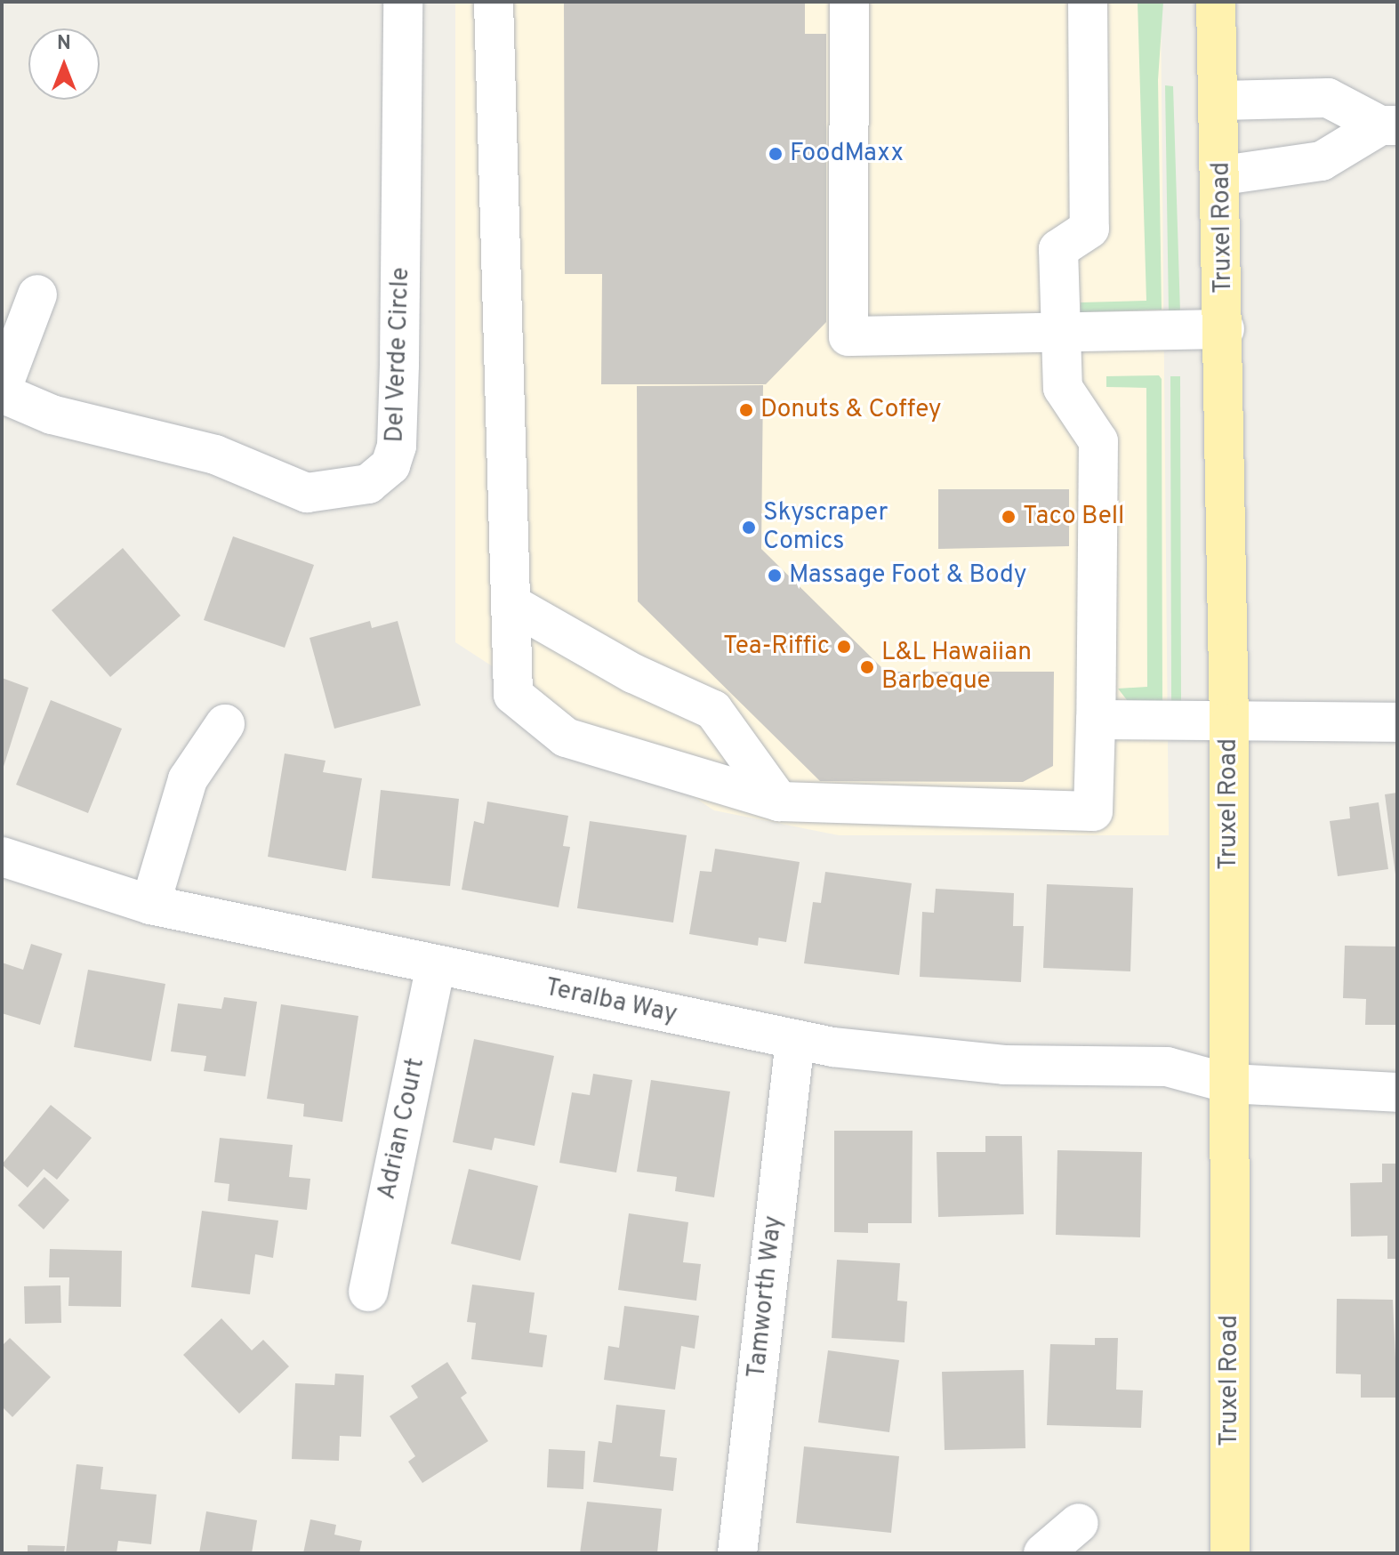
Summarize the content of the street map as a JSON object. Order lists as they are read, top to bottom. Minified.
{"streets":{"main road":["Truxel Road"],"street":["Del Verde Circle","Teralba Way","Adrian Court","Tamworth Way"]},"crossings":[["Truxel Road","Teralba Way"],["Teralba Way","Adrian Court"],["Teralba Way","Tamworth Way"]],"places":["FoodMaxx","Donuts & Coffey","Taco Bell","Skyscraper Comics","Massage Foot & Body","Tea-Riffic","L&L Hawaiian Barbeque"],"north":"top"}
